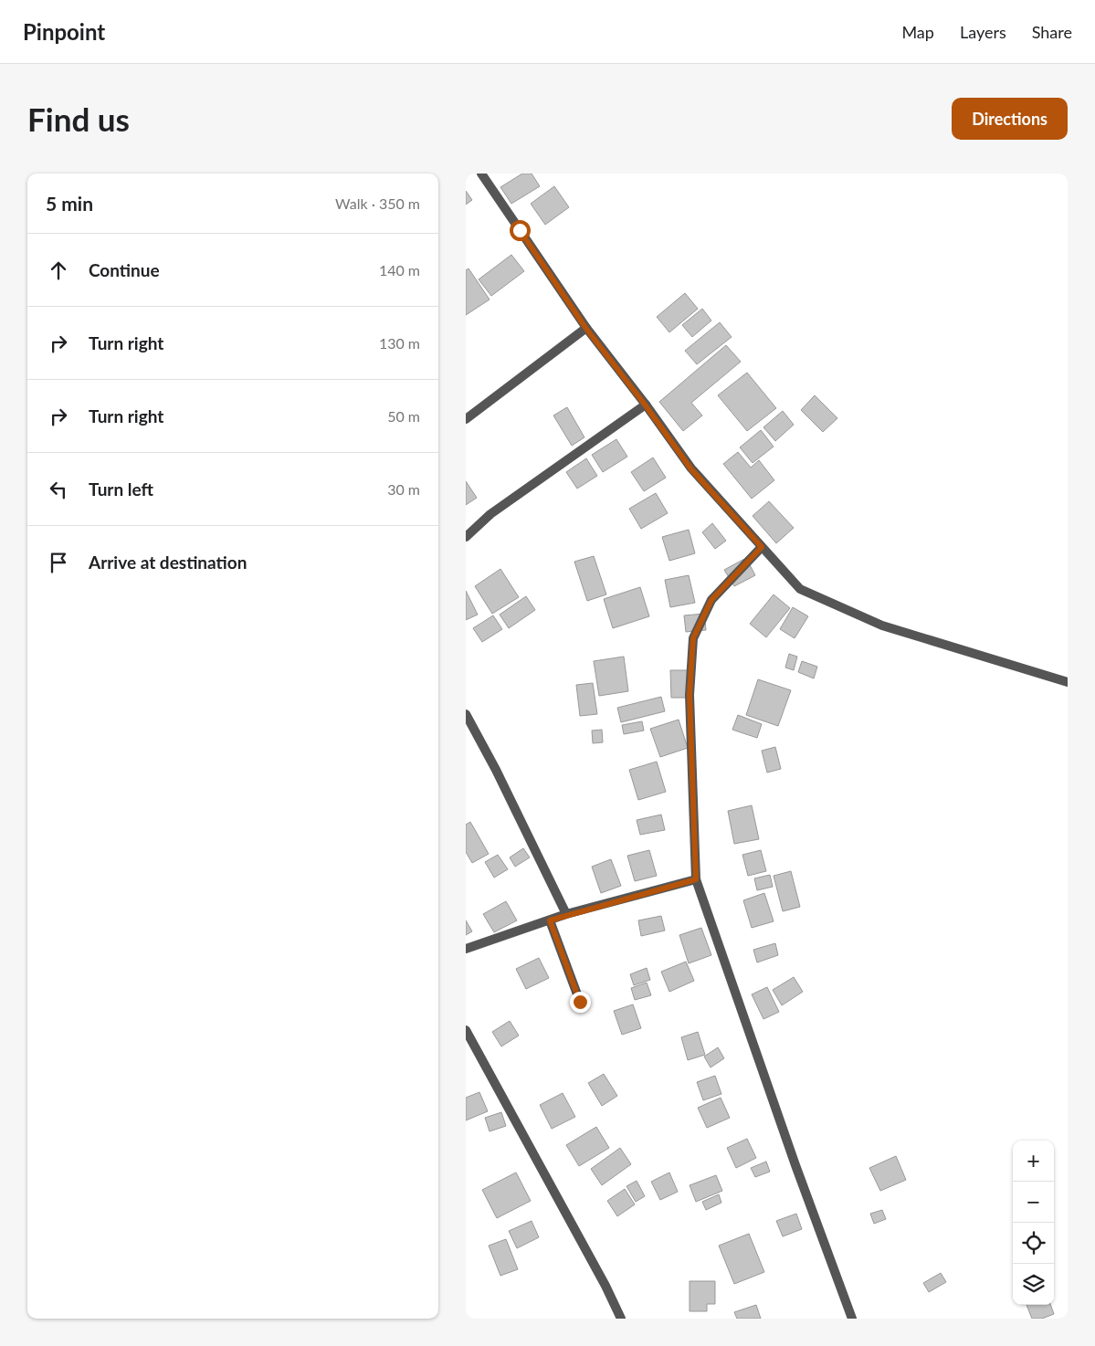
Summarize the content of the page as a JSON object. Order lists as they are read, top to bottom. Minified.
{"page":{"header":"Pinpoint","nav":["Map","Layers","Share"],"buttons":"Directions","title":"Find us","heading":["5 min","Walk · 350 m"],"list":[["Continue","140 m"],["Turn right","130 m"],["Turn right","50 m"],["Turn left","30 m"],"Arrive at destination"],"map_buttons":["+","−"]}}
